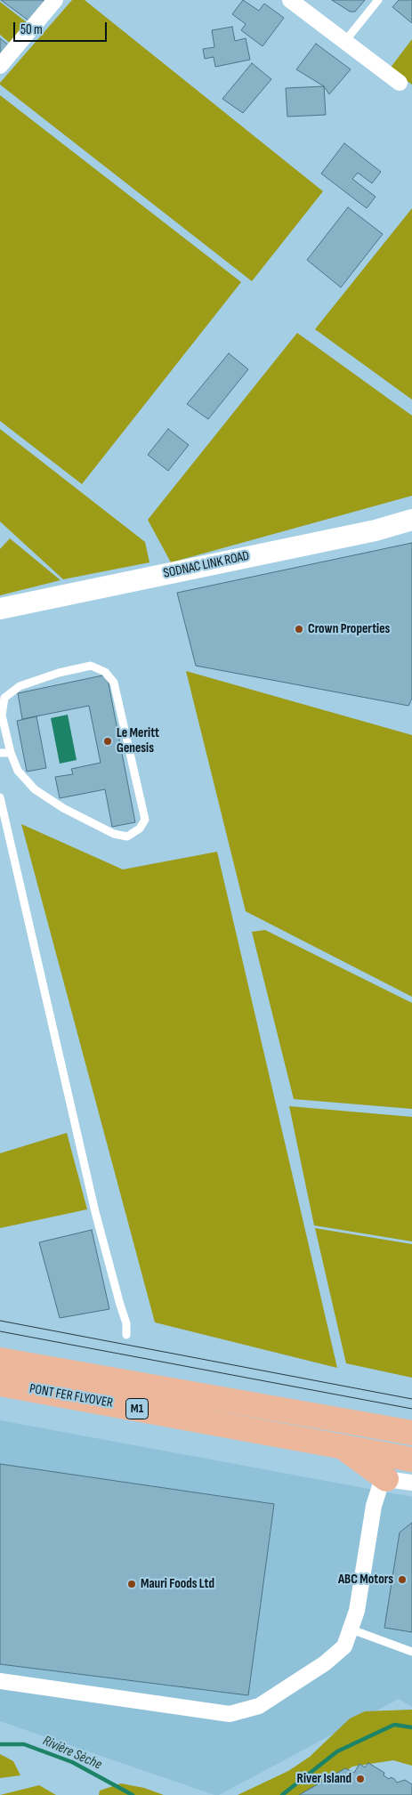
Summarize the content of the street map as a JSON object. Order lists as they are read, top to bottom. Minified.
{"streets":{"highway":["PONT FER FLYOVER","M1"],"main road":["SODNAC LINK ROAD"]},"crossings":[["PONT FER FLYOVER","M1"]],"water":["Rivière Sèche"],"places":["Crown Properties","Le Meritt Genesis","ABC Motors","Mauri Foods Ltd","River Island"],"scale_bar":"50 m"}
